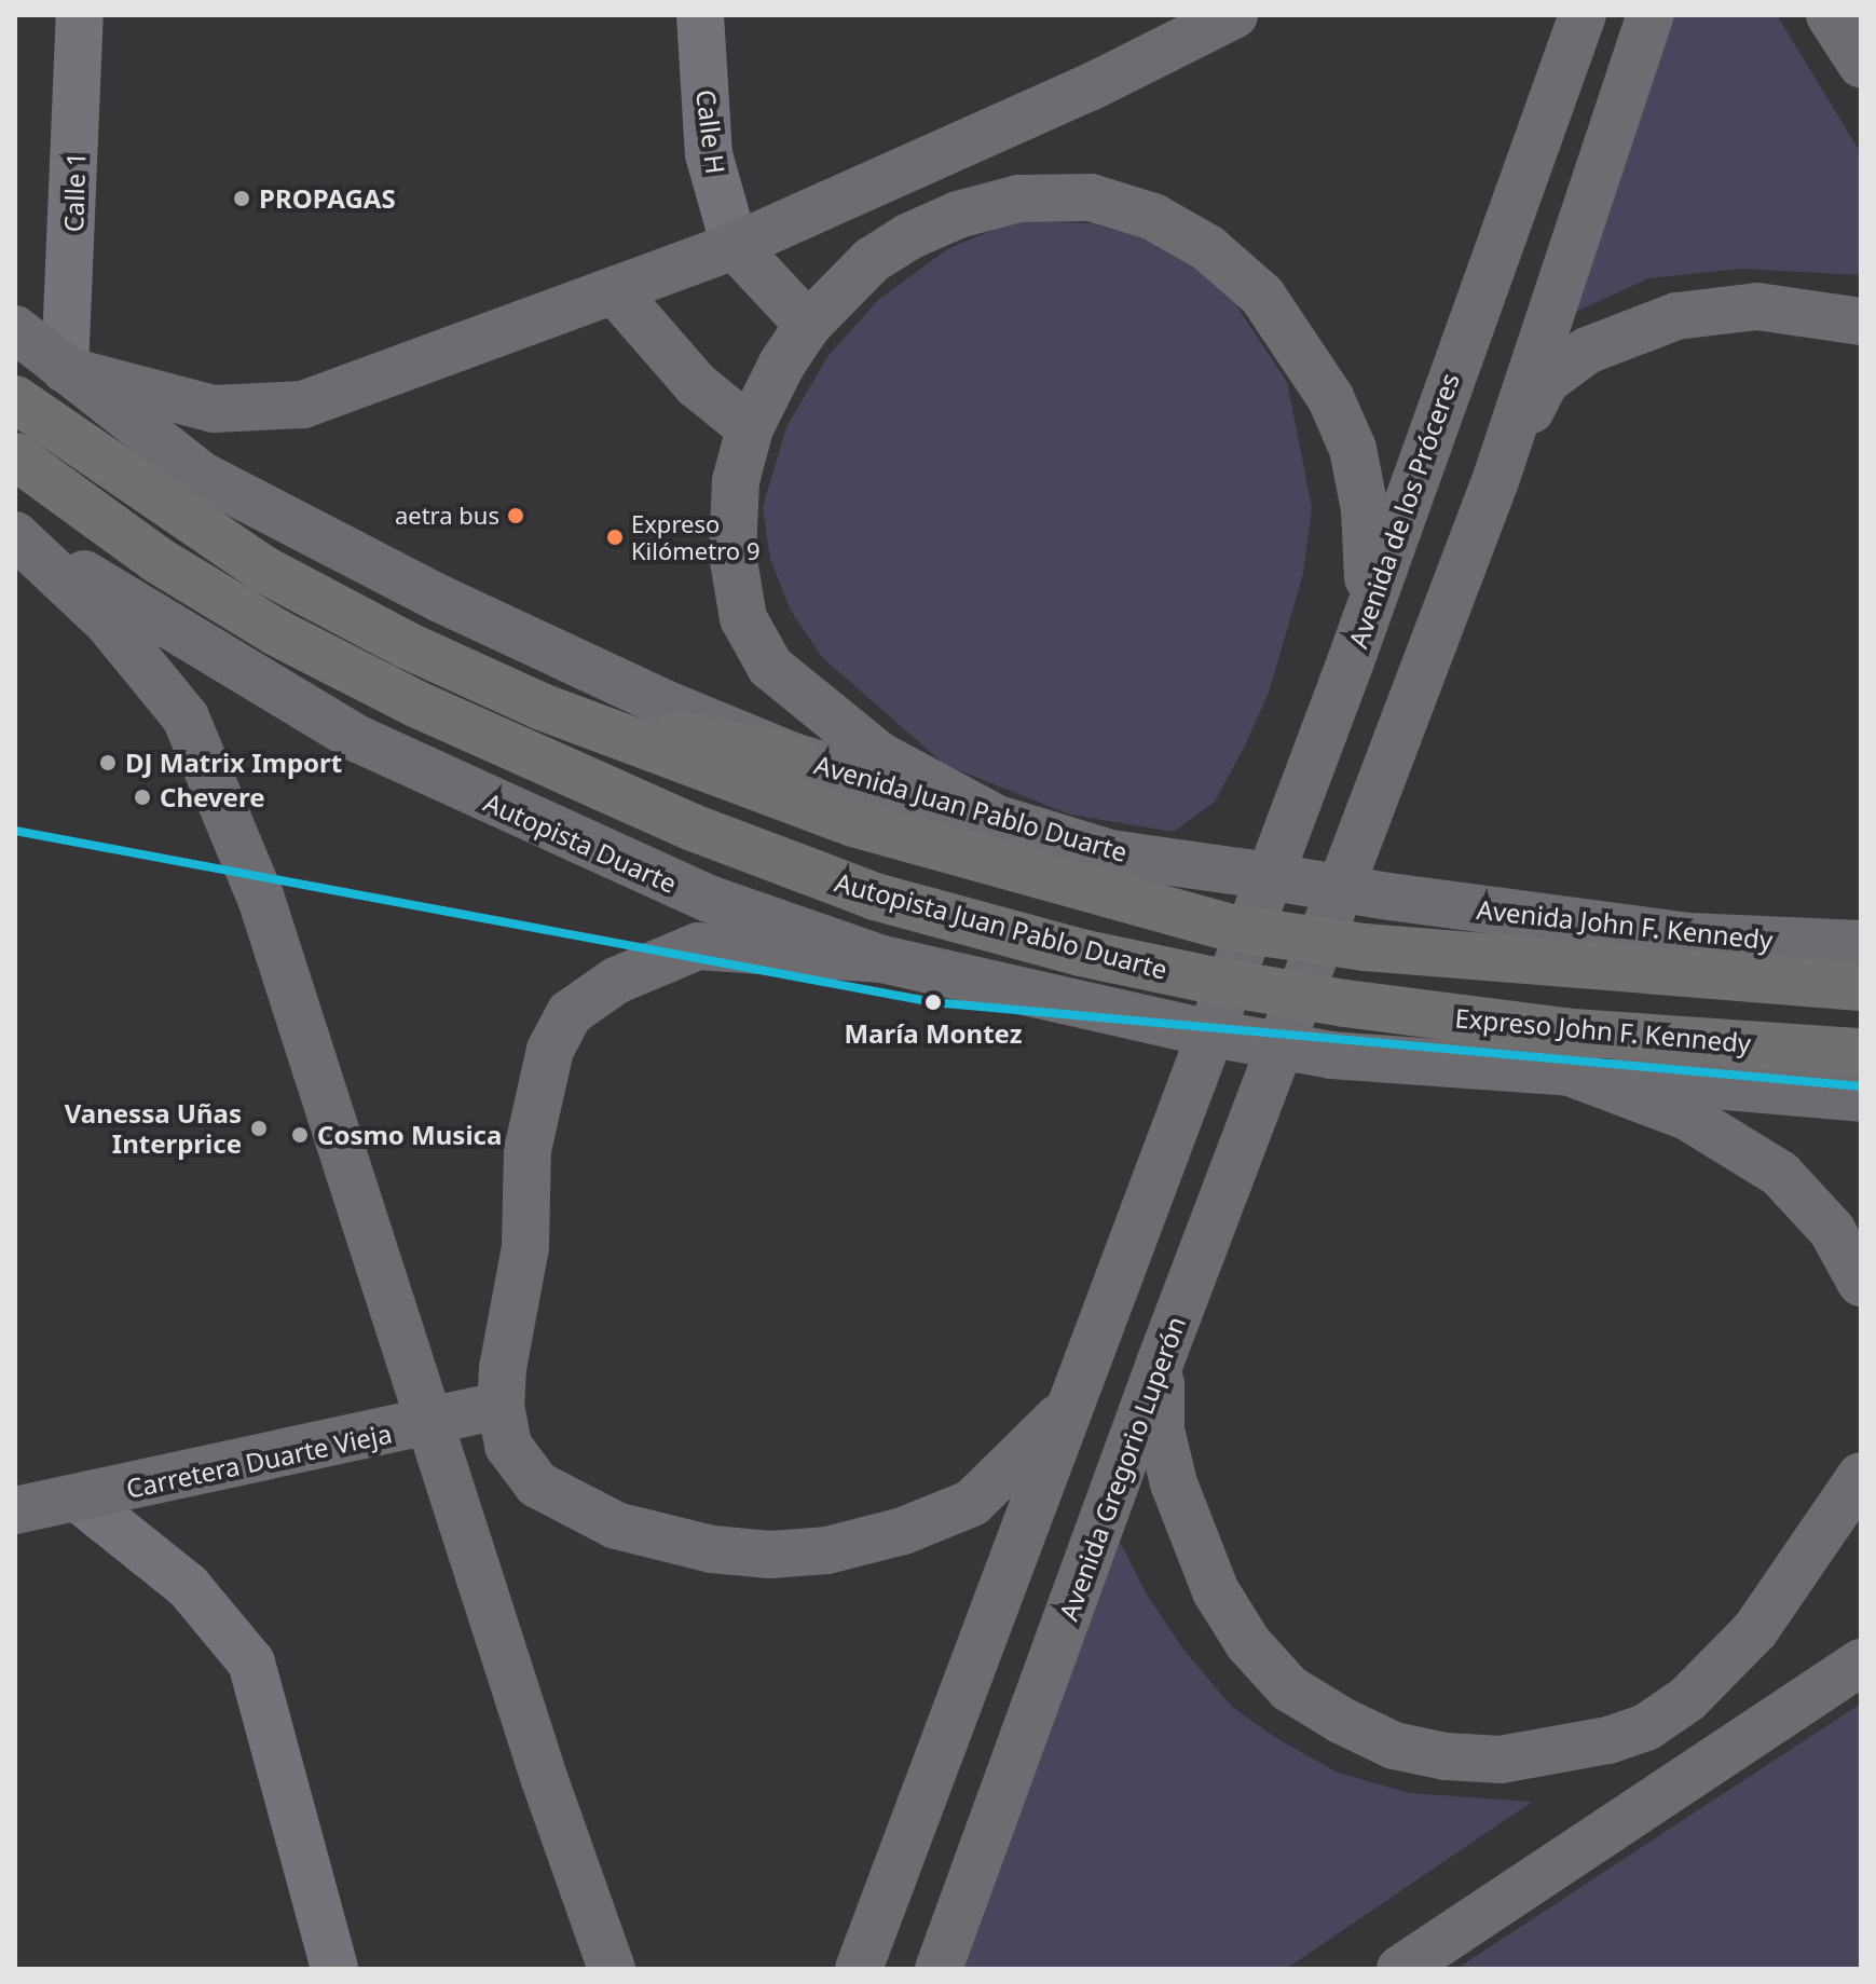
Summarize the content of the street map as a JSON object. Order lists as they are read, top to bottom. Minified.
{"streets":{"highway":["Autopista Juan Pablo Duarte","Expreso John F. Kennedy"],"main road":["Avenida de los Próceres","Avenida Juan Pablo Duarte","Autopista Duarte","Avenida John F. Kennedy","Carretera Duarte Vieja","Avenida Gregorio Luperón"],"street":["Calle H","Calle 1"]},"crossings":[["Calle 1","Avenida Juan Pablo Duarte"],["Avenida de los Próceres","Autopista Duarte"],["Avenida de los Próceres","Autopista Juan Pablo Duarte"],["Avenida Juan Pablo Duarte","Avenida John F. Kennedy"],["Autopista Duarte","Autopista Juan Pablo Duarte"],["Autopista Juan Pablo Duarte","Expreso John F. Kennedy"]],"places":["PROPAGAS","aetra bus","Expreso Kilómetro 9","DJ Matrix Import","Chevere","María Montez","Vanessa Uñas Interprice","Cosmo Musica"]}
